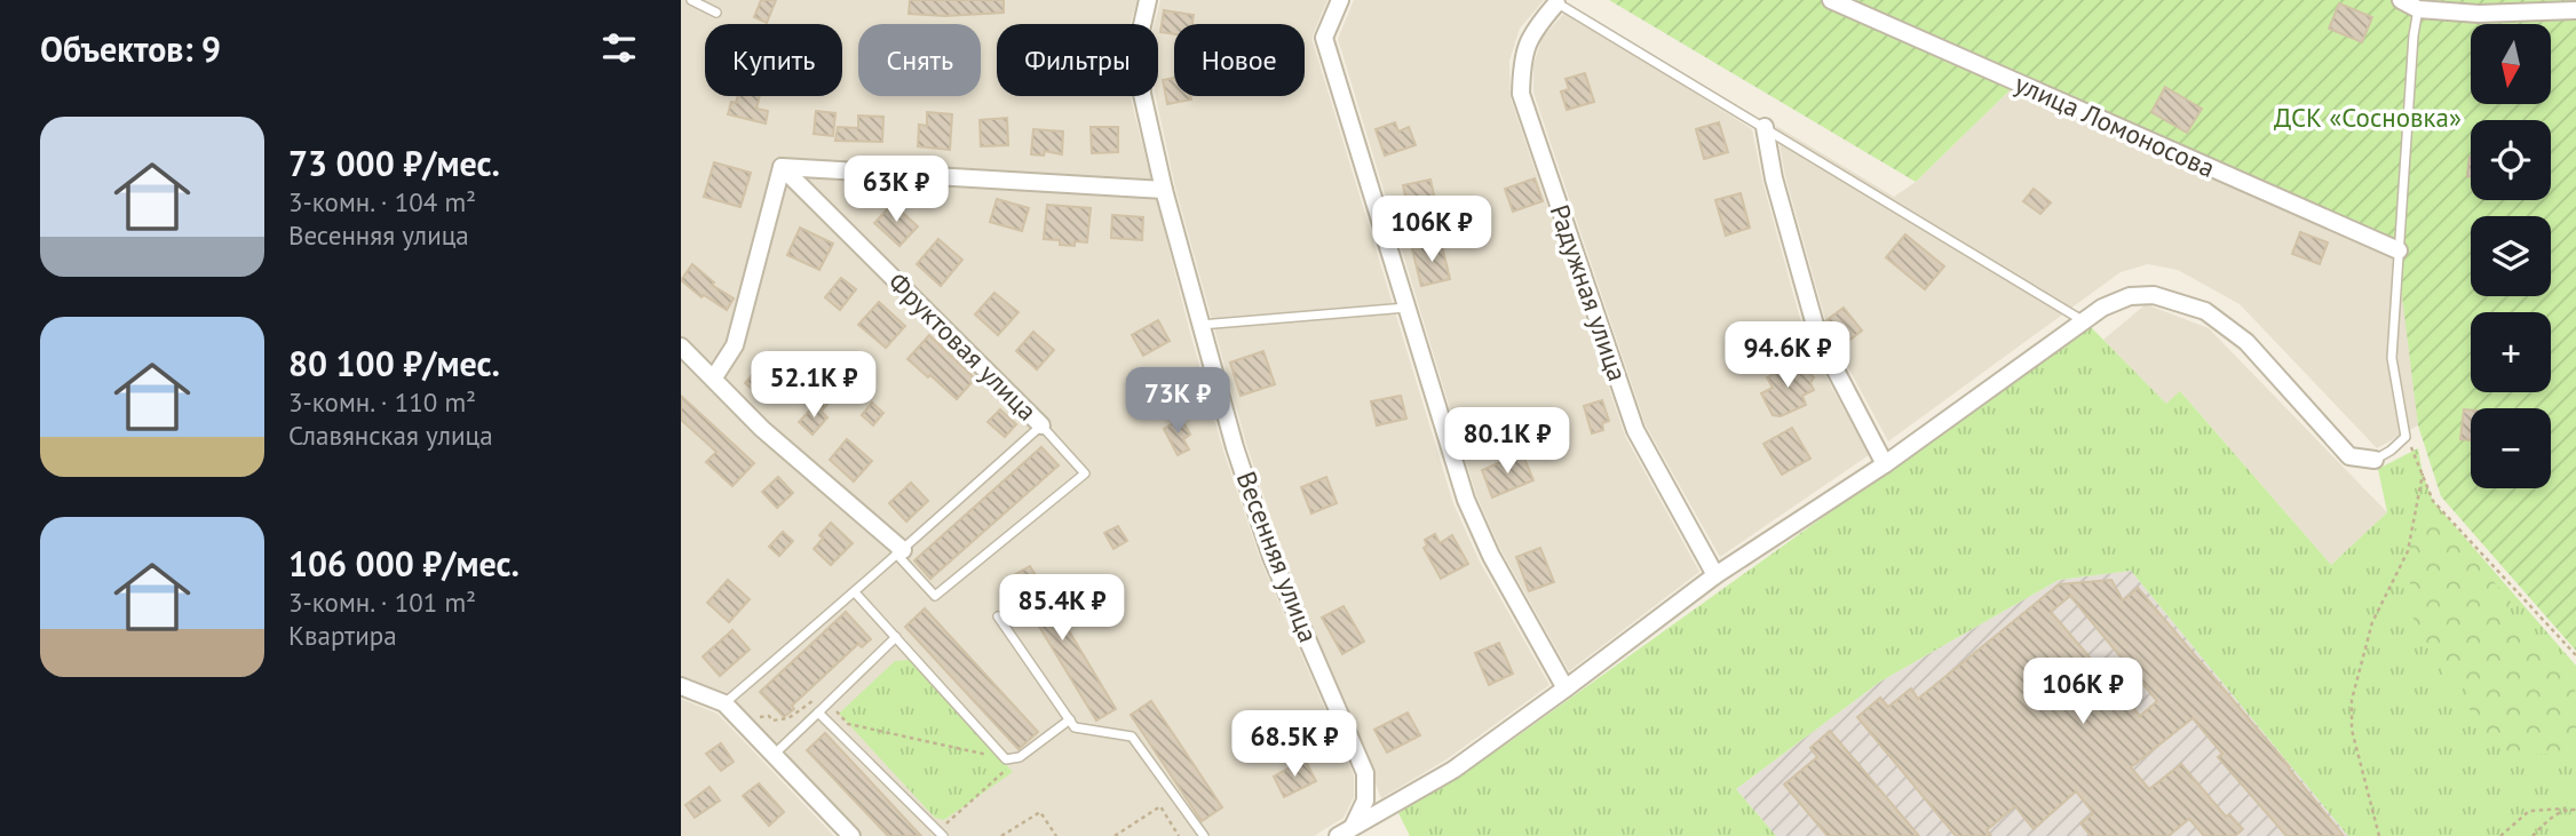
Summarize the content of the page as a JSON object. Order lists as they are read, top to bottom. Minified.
{"streets":{"street":["улица Ломоносова","Радужная улица","Фруктовая улица","Весенняя улица"]},"parks":["ДСК «Сосновка»"],"north":"bottom","page":{"heading":"Объектов: 9","map_buttons":["+","−"],"chip":["Купить","Снять","Фильтры","Новое"],"list":[{"name":"73 000 ₽/мес.","note":"3-комн. · 104 m² · Весенняя улица"},{"name":"80 100 ₽/мес.","note":"3-комн. · 110 m² · Славянская улица"},{"name":"106 000 ₽/мес.","note":"3-комн. · 101 m² · Квартира"}],"price":["63K ₽","106K ₽","94.6K ₽","52.1K ₽","73K ₽","80.1K ₽","85.4K ₽","106K ₽","68.5K ₽"]}}
